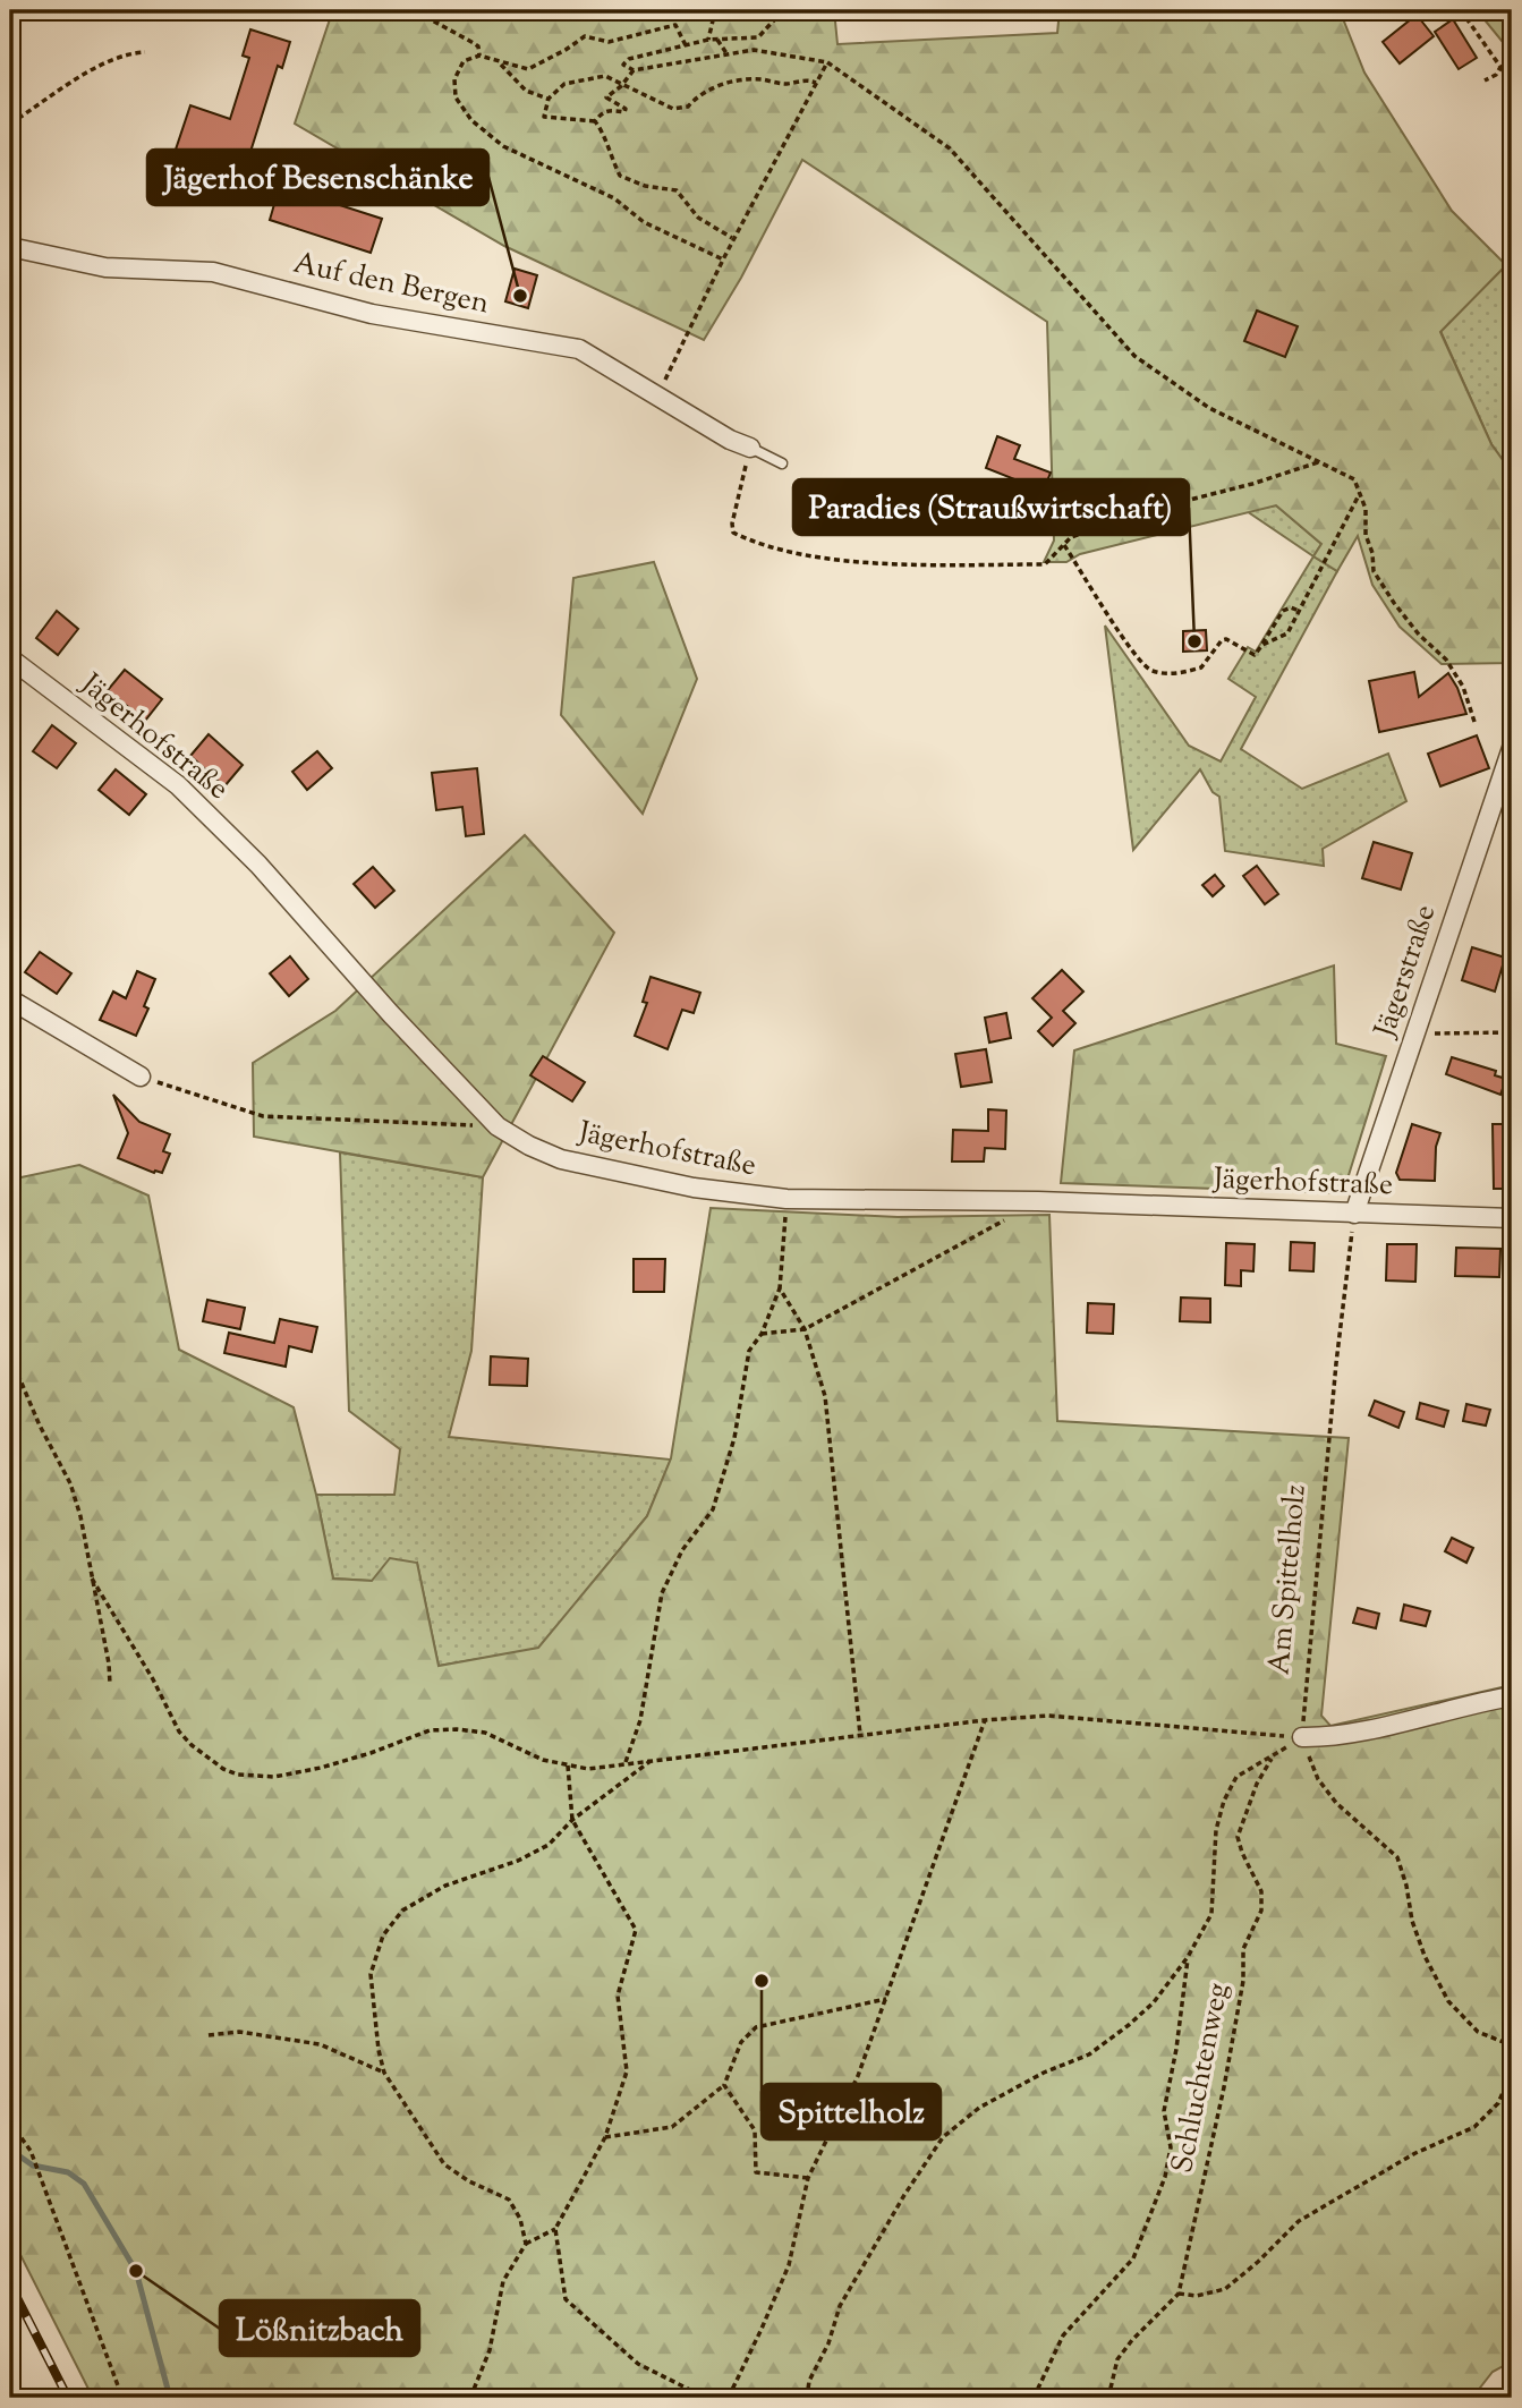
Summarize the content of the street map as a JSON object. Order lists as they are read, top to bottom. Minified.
{"streets":{"street":["Auf den Bergen","Jägerhofstraße","Jägerstraße"],"path":["Am Spittelholz","Schluchtenweg"]},"crossings":[["Jägerhofstraße","Jägerstraße"],["Jägerhofstraße","Am Spittelholz"],["Jägerstraße","Am Spittelholz"]],"places":["Jägerhof Besenschänke","Paradies (Straußwirtschaft)","Spittelholz","Lößnitzbach"]}
